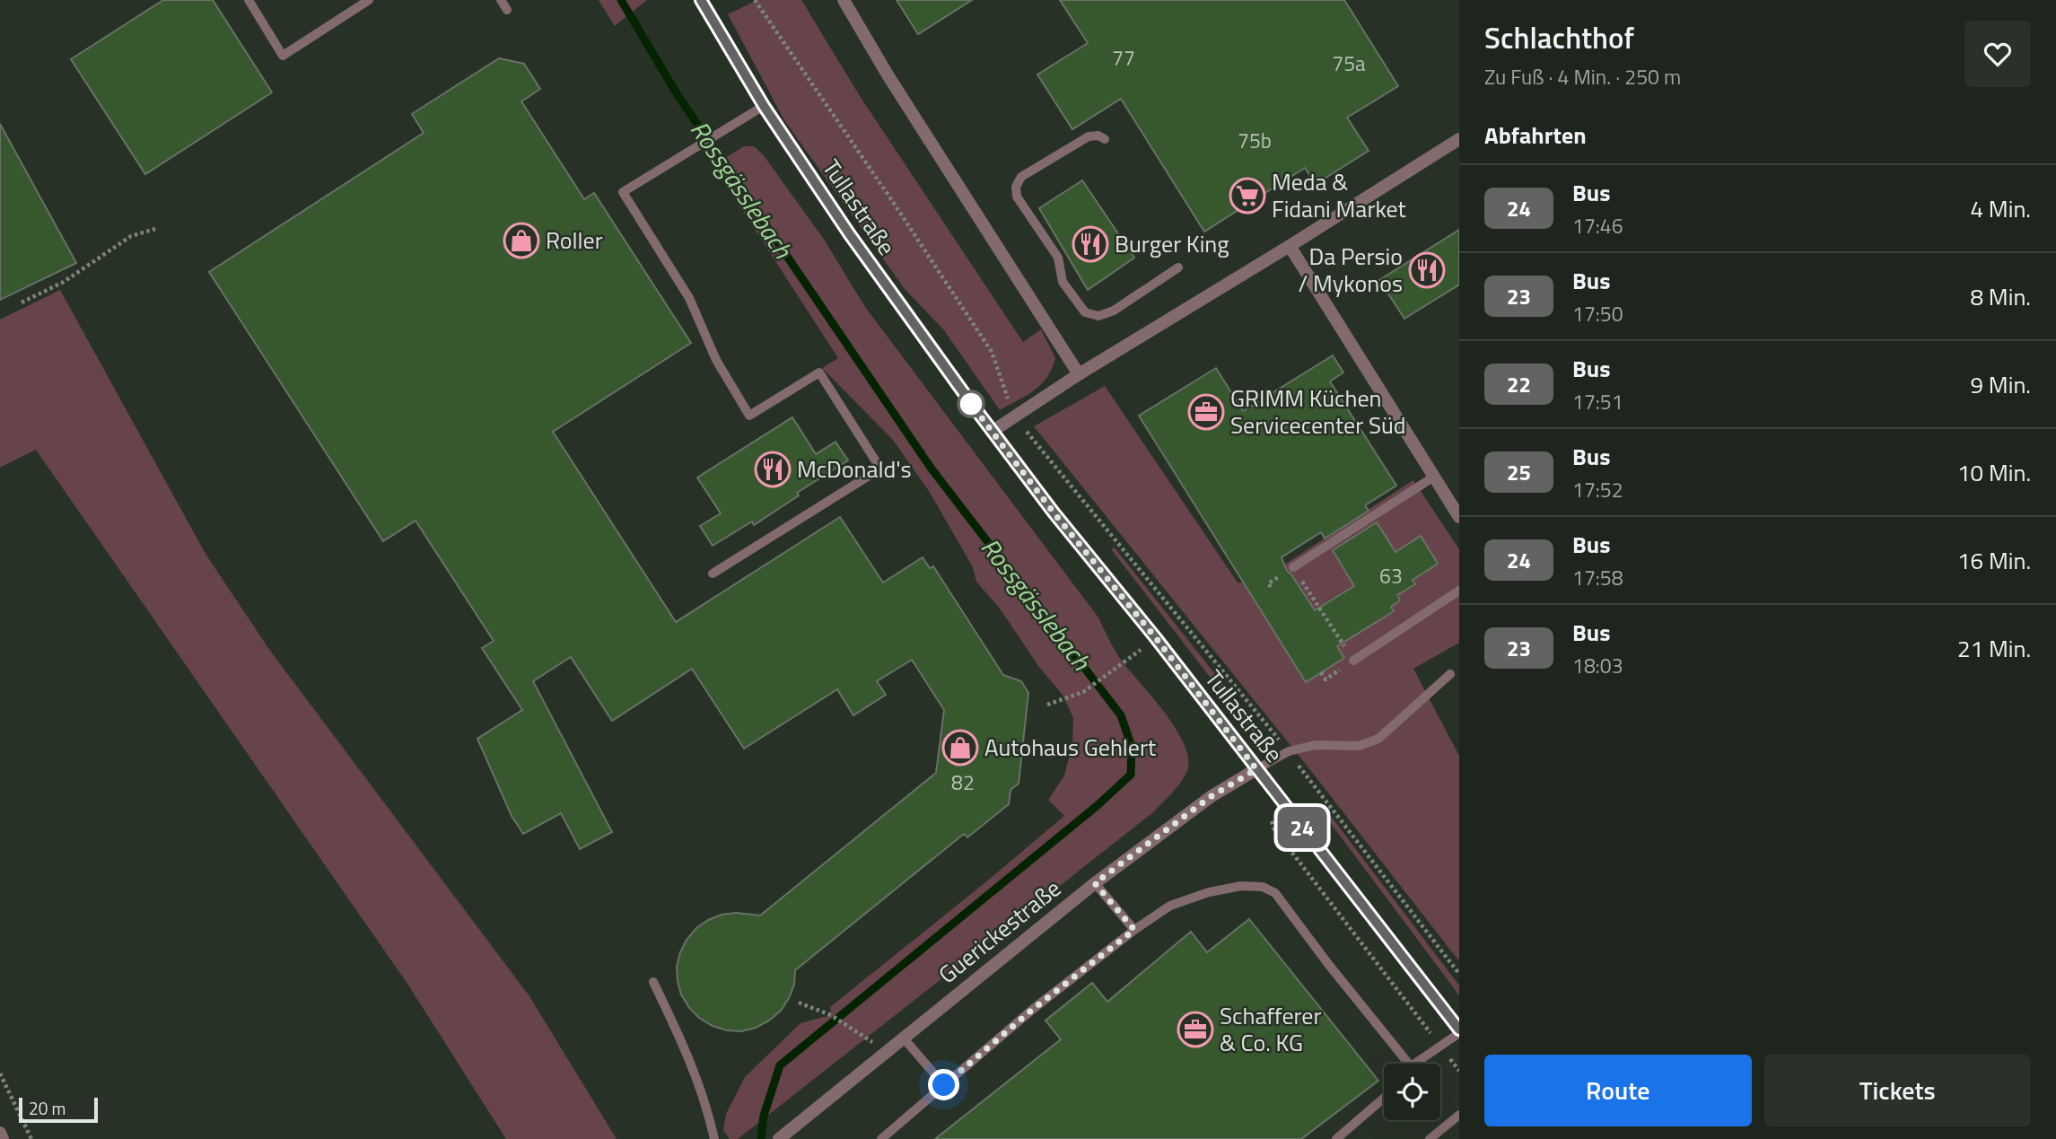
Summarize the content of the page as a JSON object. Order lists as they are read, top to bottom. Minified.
{"streets":{"street":["Tullastraße","Guerickestraße"]},"crossings":[["Tullastraße","Guerickestraße"]],"water":["Rossgässlebach"],"places":{"supermarket":["Meda & Fidani Market"],"shop":["Roller","Autohaus Gehlert"],"restaurant":["Burger King","Da Persio / Mykonos","McDonald's"],"office":["GRIMM Küchen Servicecenter Süd","Schafferer & Co. KG"]},"lines":["bus line 24"],"house_numbers":["77","75a","75b","63","82"],"scale_bar":"20 m","page":{"on_map":"24","heading":[["Schlachthof","Zu Fuß · 4 Min. · 250 m"],"Abfahrten"],"list":[{"mark":"24","name":"Bus","note":"17:46","value":"4 Min."},{"mark":"23","name":"Bus","note":"17:50","value":"8 Min."},{"mark":"22","name":"Bus","note":"17:51","value":"9 Min."},{"mark":"25","name":"Bus","note":"17:52","value":"10 Min."},{"mark":"24","name":"Bus","note":"17:58","value":"16 Min."},{"mark":"23","name":"Bus","note":"18:03","value":"21 Min."}],"buttons":["Route","Tickets"],"scale":"20 m"}}
